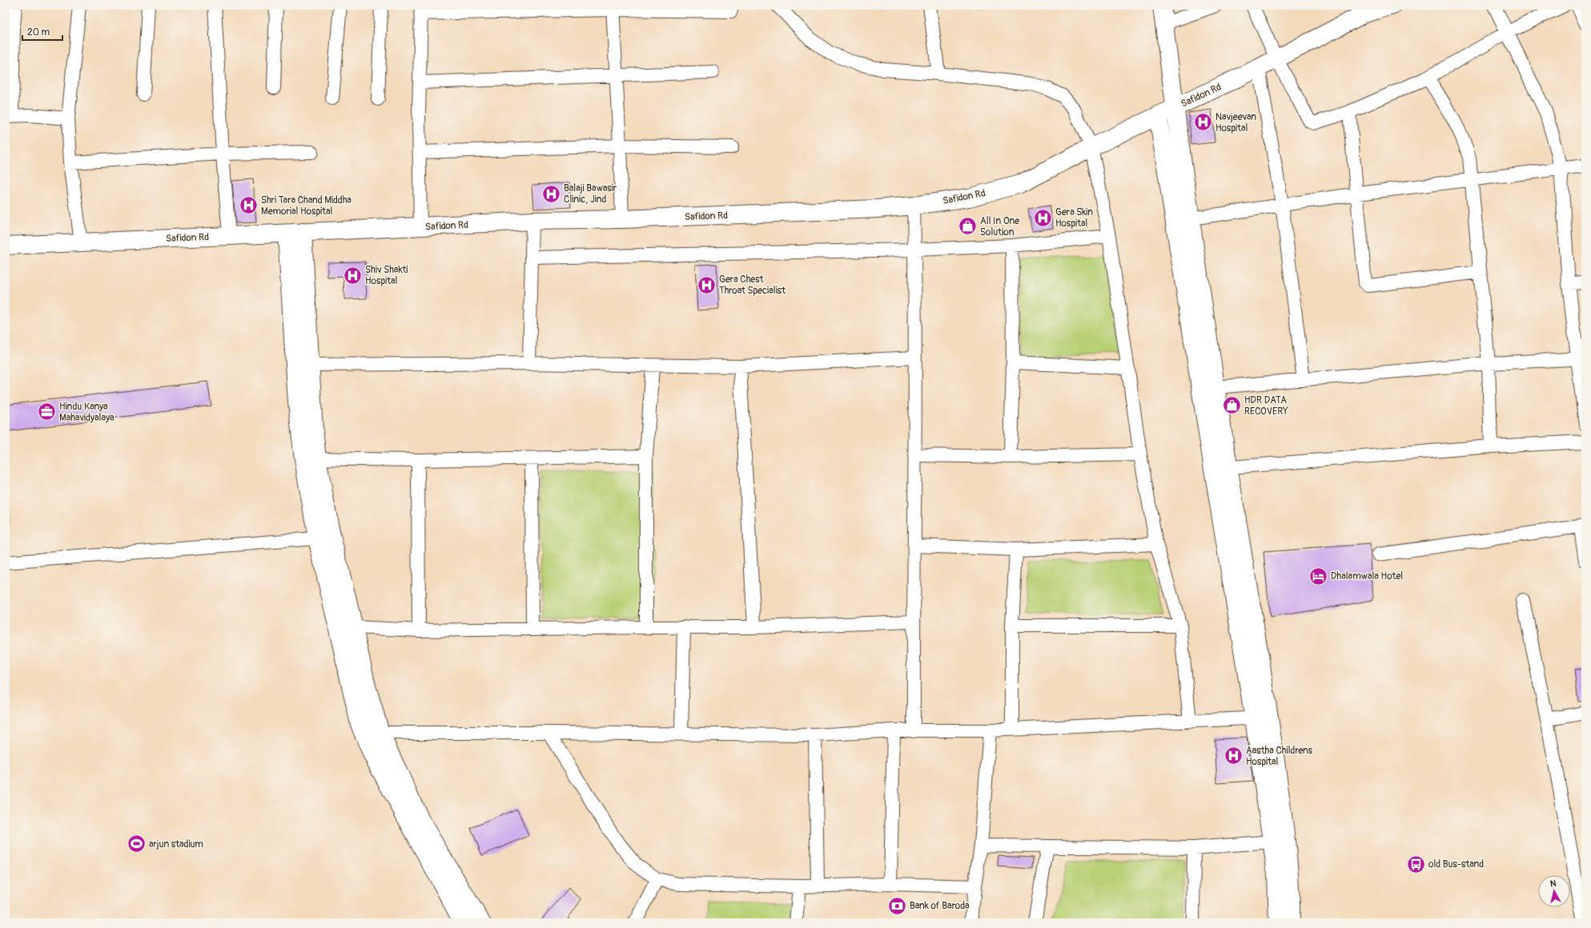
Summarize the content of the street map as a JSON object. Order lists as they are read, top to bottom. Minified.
{"streets":{"street":["Safidon Rd"]},"places":{"hospital":["Navjeevan Hospital","Balaji Bawasir Clinic, Jind","Shri Tara Chand Middha Memorial Hospital","Gera Skin Hospital","Shiv Shakti Hospital","Gera Chest Throat Specialist","Aastha Childrens Hospital"],"shop":["All In One Solution","HDR DATA RECOVERY"],"office":["Hindu Kanya Mahavidyalaya"],"hotel":["Dhalamwala Hotel"],"sports":["arjun stadium"],"bus stop":["old Bus-stand"],"bank":["Bank of Baroda"]},"scale_bar":"20 m","north":"top"}
